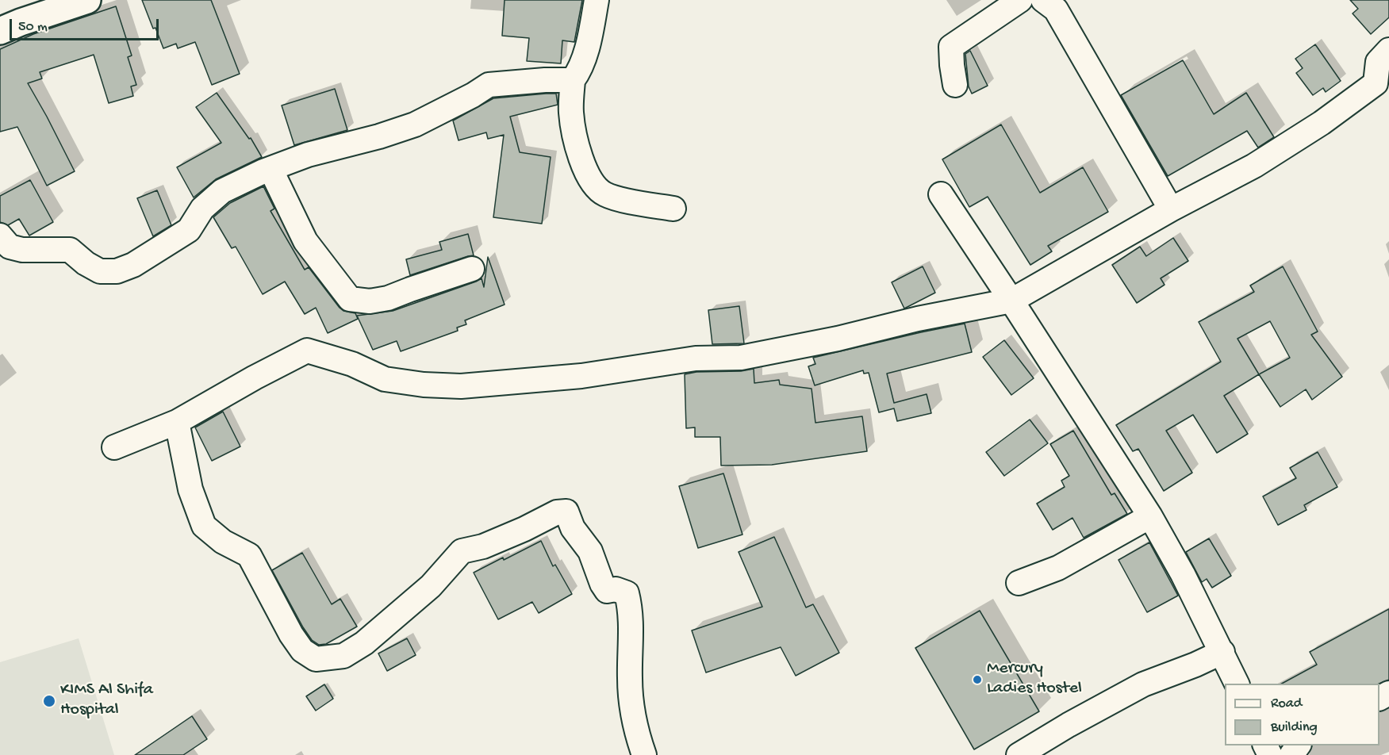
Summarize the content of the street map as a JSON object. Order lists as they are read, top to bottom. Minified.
{"places":["Mercury Ladies Hostel","KIMS Al Shifa Hospital"],"legend":["Road","Building"],"scale_bar":"50 m"}
